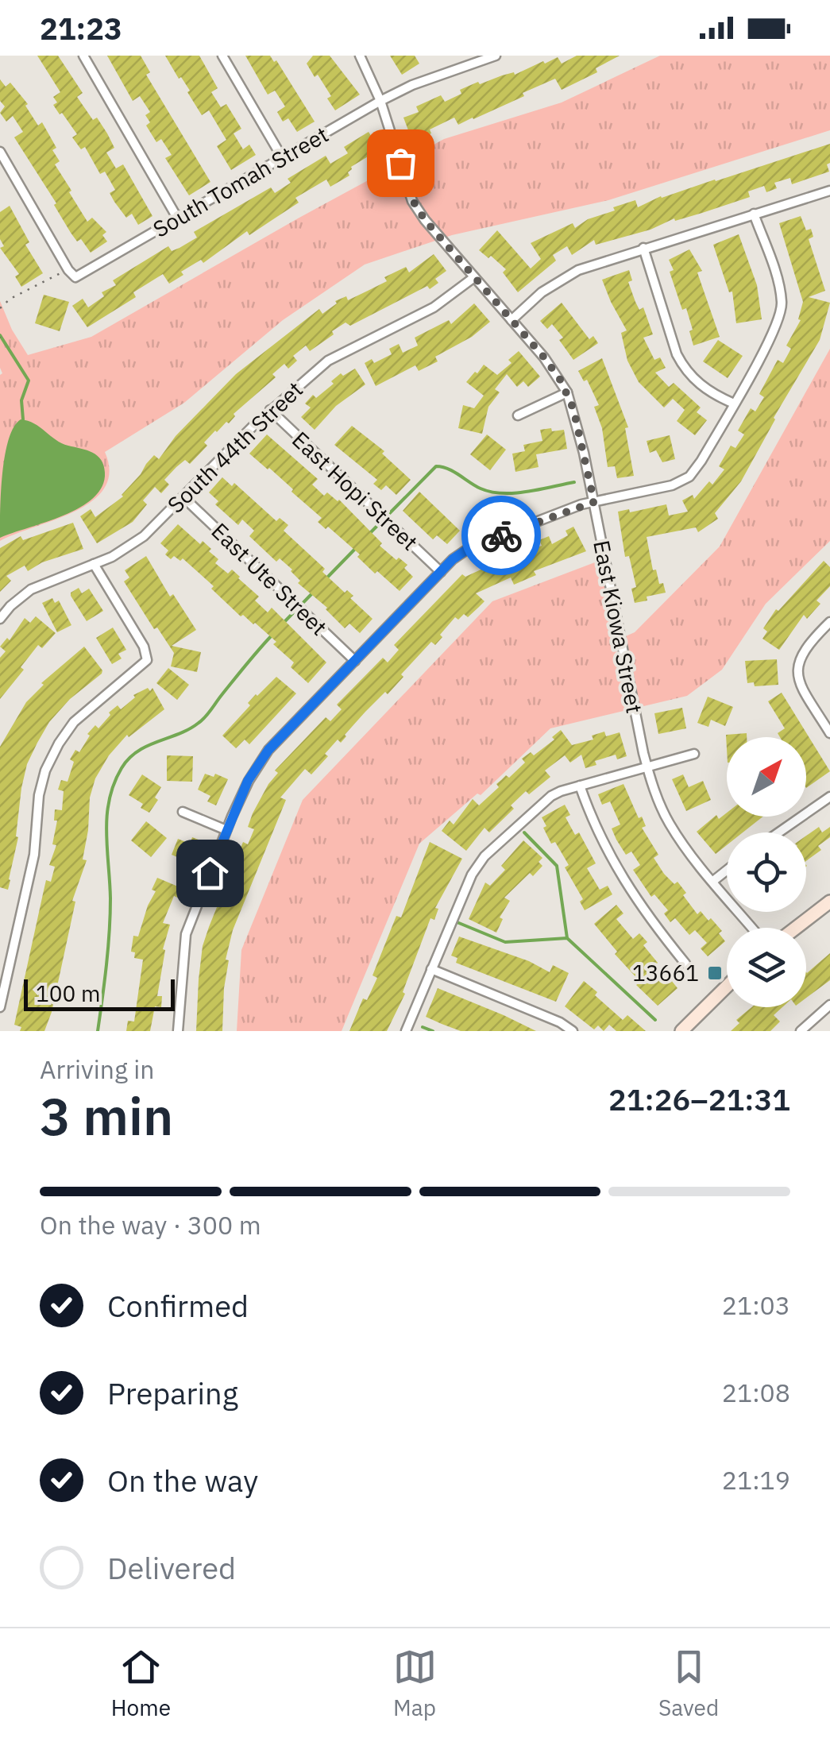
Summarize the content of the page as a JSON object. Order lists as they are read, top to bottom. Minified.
{"streets":{"street":["South Tomah Street","South 44th Street","East Hopi Street","East Ute Street","East Kiowa Street"]},"crossings":[["South Tomah Street","East Kiowa Street"],["South 44th Street","East Hopi Street"],["South 44th Street","East Ute Street"],["South 44th Street","East Kiowa Street"]],"places":{"transit":["13661"]},"scale_bar":"100 m","north":"top right","page":{"status":"21:23","scale":"100 m","heading":["3 min","Arriving in","21:26–21:31"],"bar":"On the way · 300 m","list":[["Confirmed","21:03"],["Preparing","21:08"],["On the way","21:19"],"Delivered"],"tabs":["Home","Map","Saved"]}}
